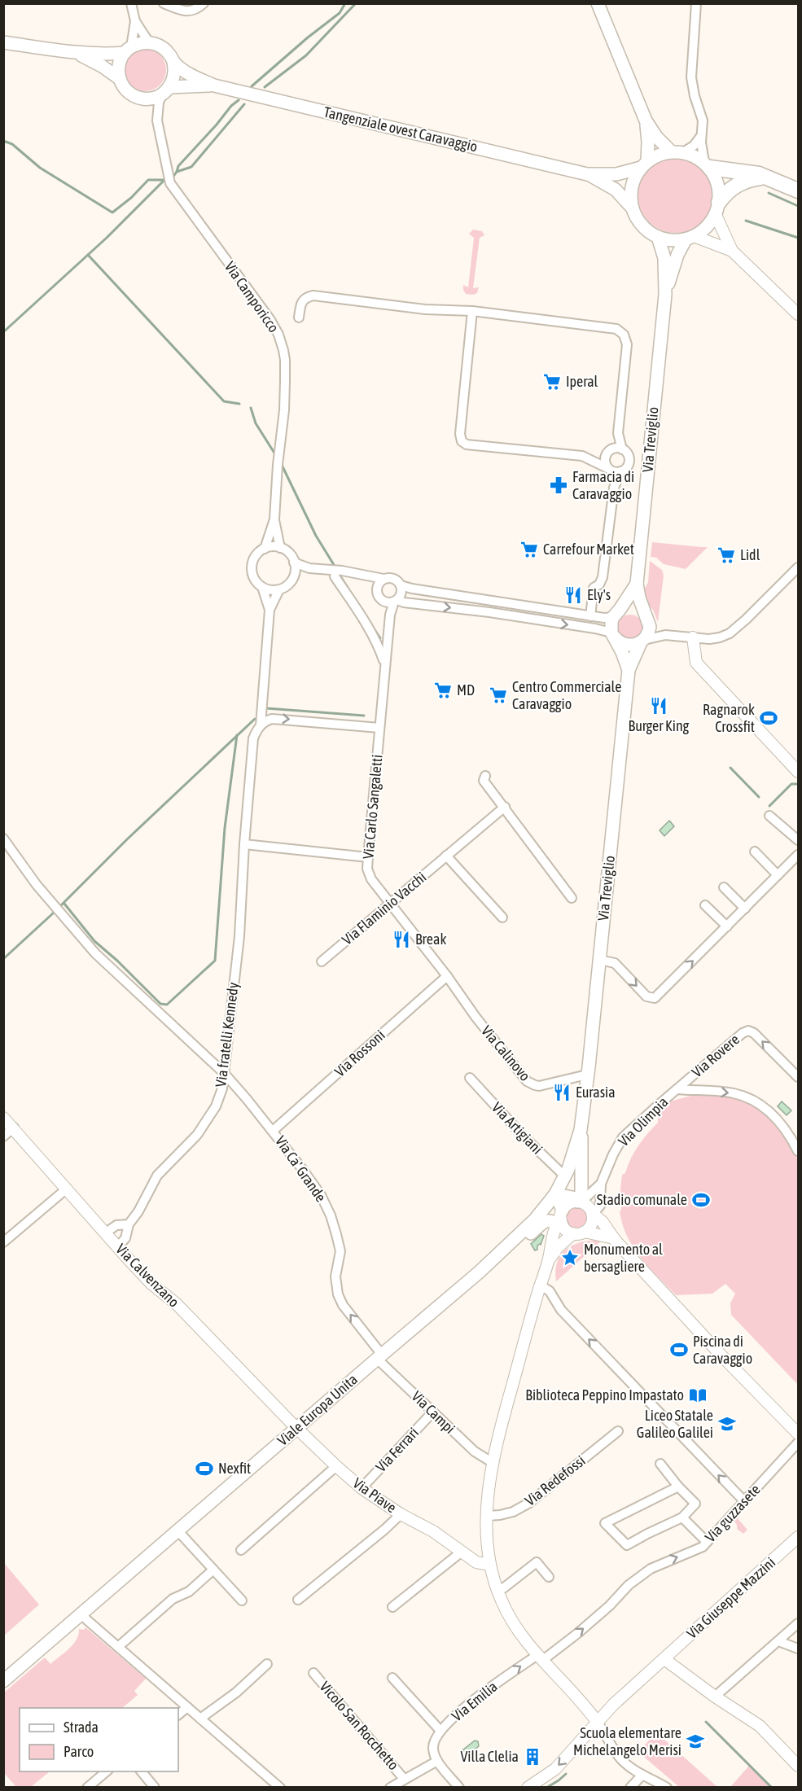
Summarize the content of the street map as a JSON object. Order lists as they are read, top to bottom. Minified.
{"streets":{"main road":["Tangenziale ovest Caravaggio","Via Treviglio","Viale Europa Unita"],"street":["Via Camporicco","Via Carlo Sangaletti","Via Flaminio Vacchi","Via fratelli Kennedy","Via Rossoni","Via Calinovo","Via Rovere","Via Olimpia","Via Artigiani","Via Ca' Grande","Via Calvenzano","Via Campi","Via Ferrari","Via Redefossi","Via Piave","Via guzzasete","Via Giuseppe Mazzini","Via Emilia","Vicolo San Rocchetto"]},"crossings":[["Tangenziale ovest Caravaggio","Via Camporicco"],["Tangenziale ovest Caravaggio","Via Treviglio"],["Via Treviglio","Via Calinovo"],["Via Treviglio","Viale Europa Unita"],["Via Carlo Sangaletti","Via Flaminio Vacchi"],["Via Carlo Sangaletti","Via Rossoni"],["Via Carlo Sangaletti","Via Calinovo"],["Via fratelli Kennedy","Via Ca' Grande"],["Via fratelli Kennedy","Via Calvenzano"],["Via Rossoni","Via Calinovo"],["Via Rossoni","Via Ca' Grande"],["Via Rovere","Via Olimpia"],["Via Artigiani","Viale Europa Unita"],["Via Ca' Grande","Viale Europa Unita"],["Via Ca' Grande","Via Campi"],["Via Calvenzano","Viale Europa Unita"],["Via Calvenzano","Via Piave"],["Viale Europa Unita","Via Campi"],["Viale Europa Unita","Via Piave"],["Via Campi","Via Ferrari"],["Via Ferrari","Via Piave"],["Via guzzasete","Via Emilia"]],"one_way":["Via Olimpia","Via Ca' Grande","Via guzzasete","Via Emilia"],"places":{"supermarket":["Iperal","Carrefour Market","Lidl","MD","Centro Commerciale Caravaggio"],"pharmacy":["Farmacia di Caravaggio"],"restaurant":["Ely's","Burger King","Break","Eurasia"],"sports":["Ragnarok Crossfit","Stadio comunale","Piscina di Caravaggio","Nexfit"],"place":["Monumento al bersagliere"],"library":["Biblioteca Peppino Impastato"],"school or university":["Liceo Statale Galileo Galilei","Scuola elementare Michelangelo Merisi"],"building":["Villa Clelia"]},"legend":["Strada","Parco"]}
